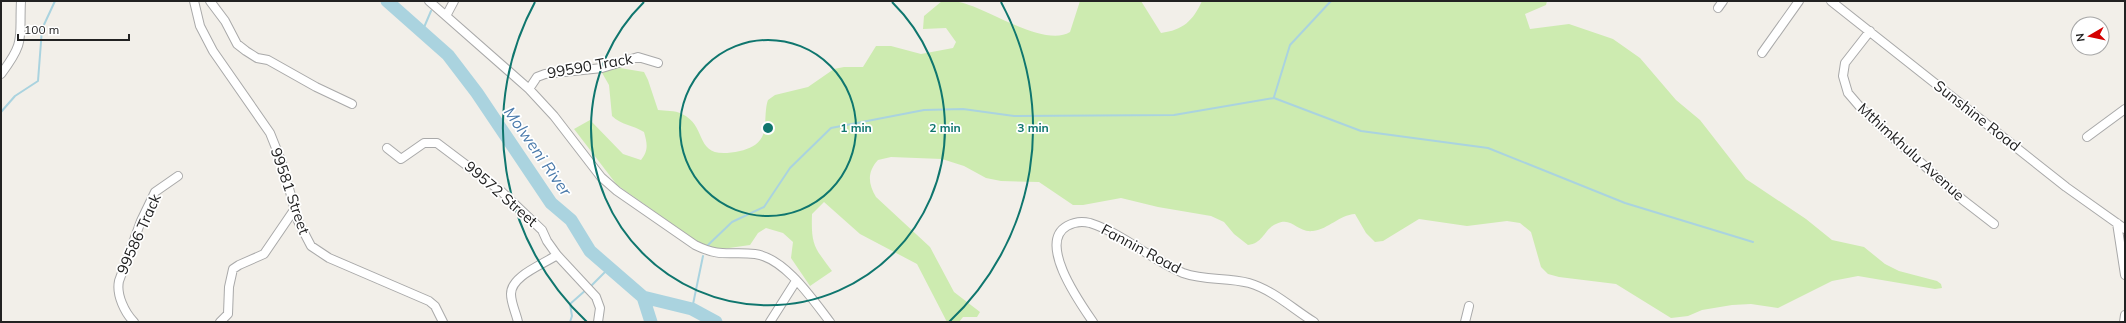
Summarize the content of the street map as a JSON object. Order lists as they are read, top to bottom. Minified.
{"streets":{"street":["99590 Track","Sunshine Road","Mthimkhulu Avenue","99581 Street","99572 Street","99586 Track","Fannin Road"]},"crossings":[["Sunshine Road","Mthimkhulu Avenue"]],"water":["Molweni River"],"scale_bar":"100 m","north":"left","rings":["1 min","2 min","3 min"]}
